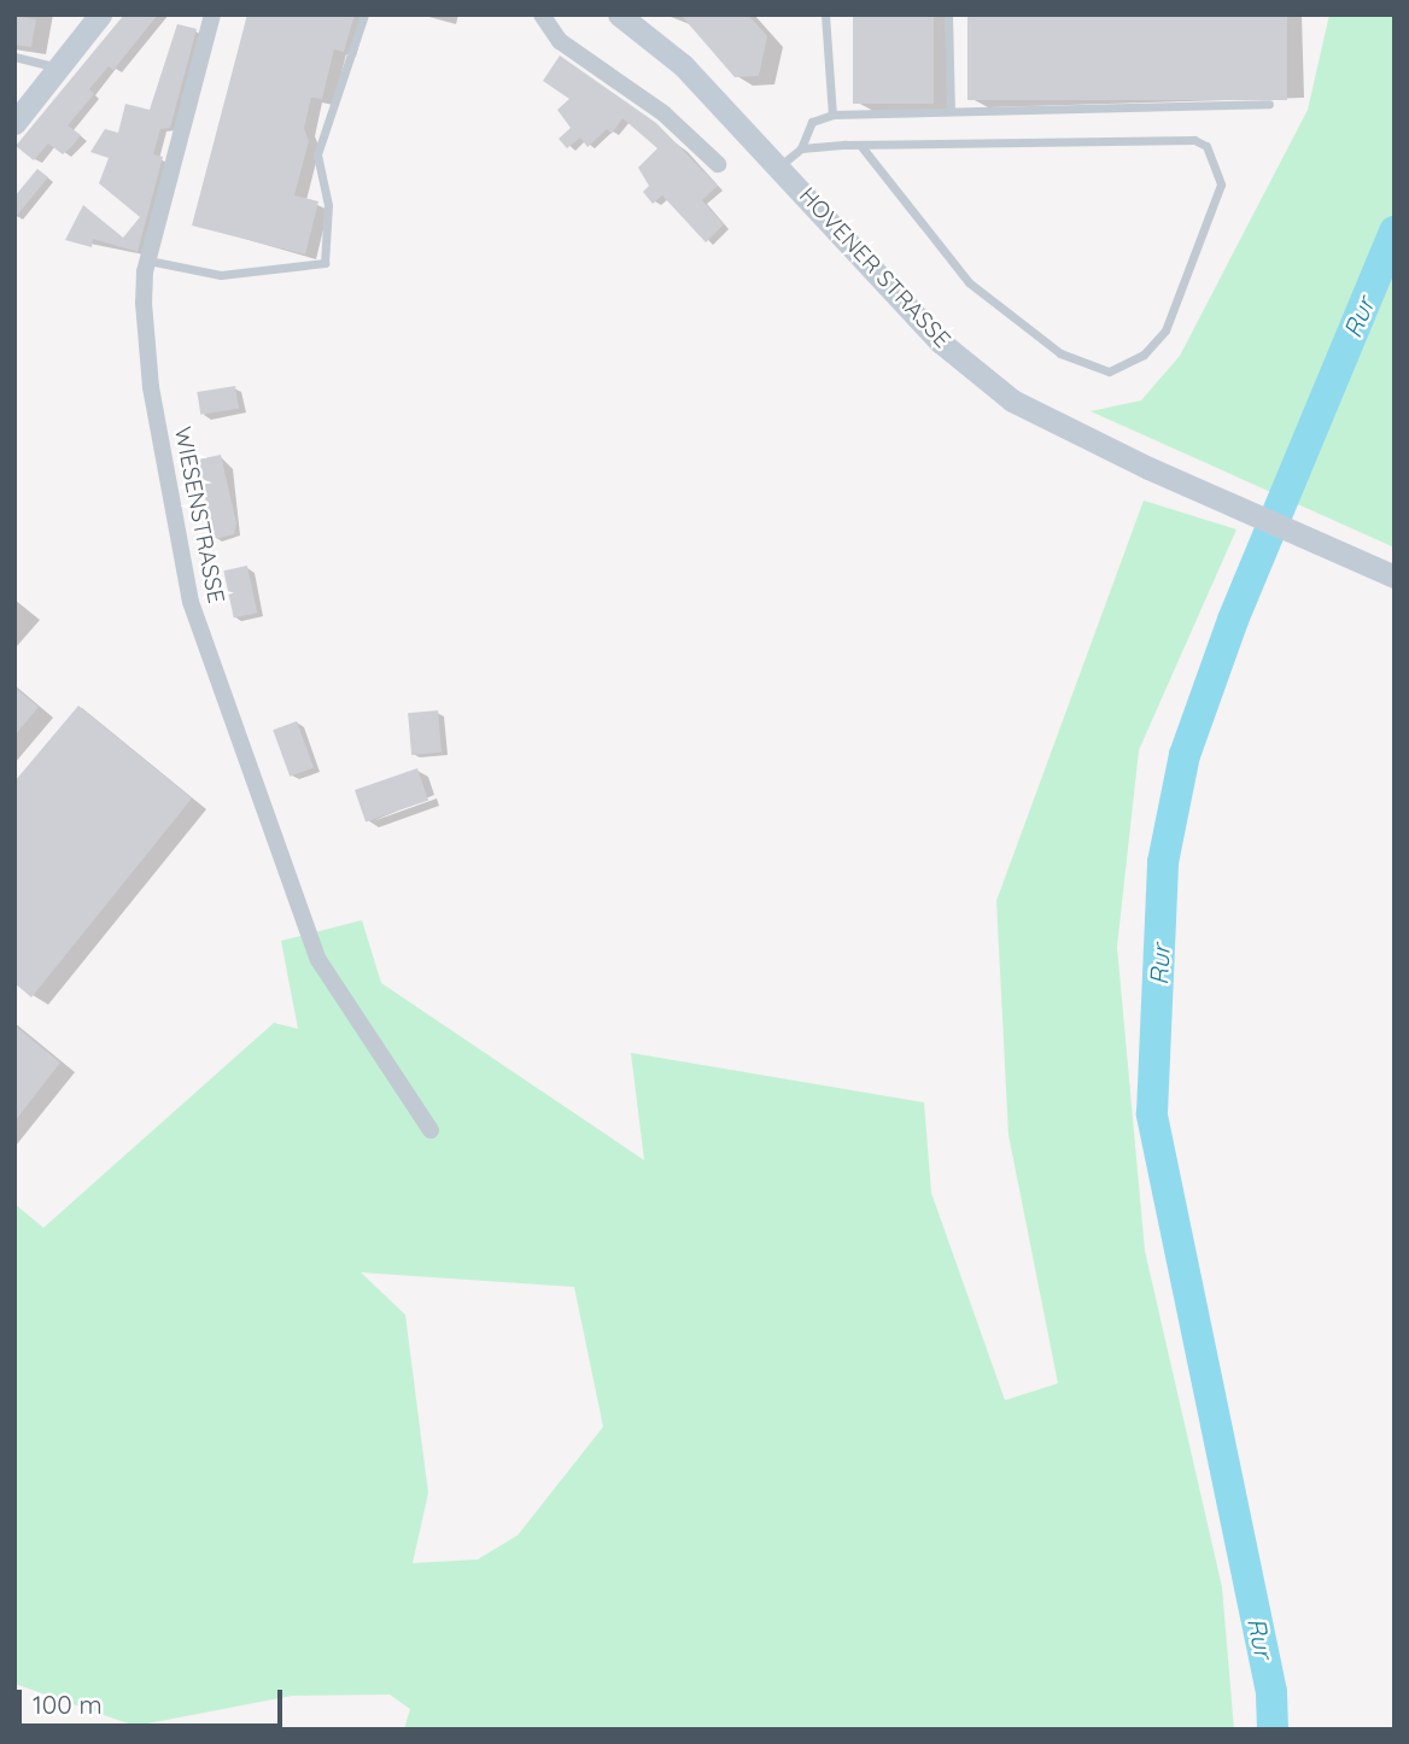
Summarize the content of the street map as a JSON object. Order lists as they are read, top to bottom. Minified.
{"streets":{"main road":["HOVENER STRASSE"],"street":["WIESENSTRASSE"]},"water":["Rur"],"scale_bar":"100 m"}
